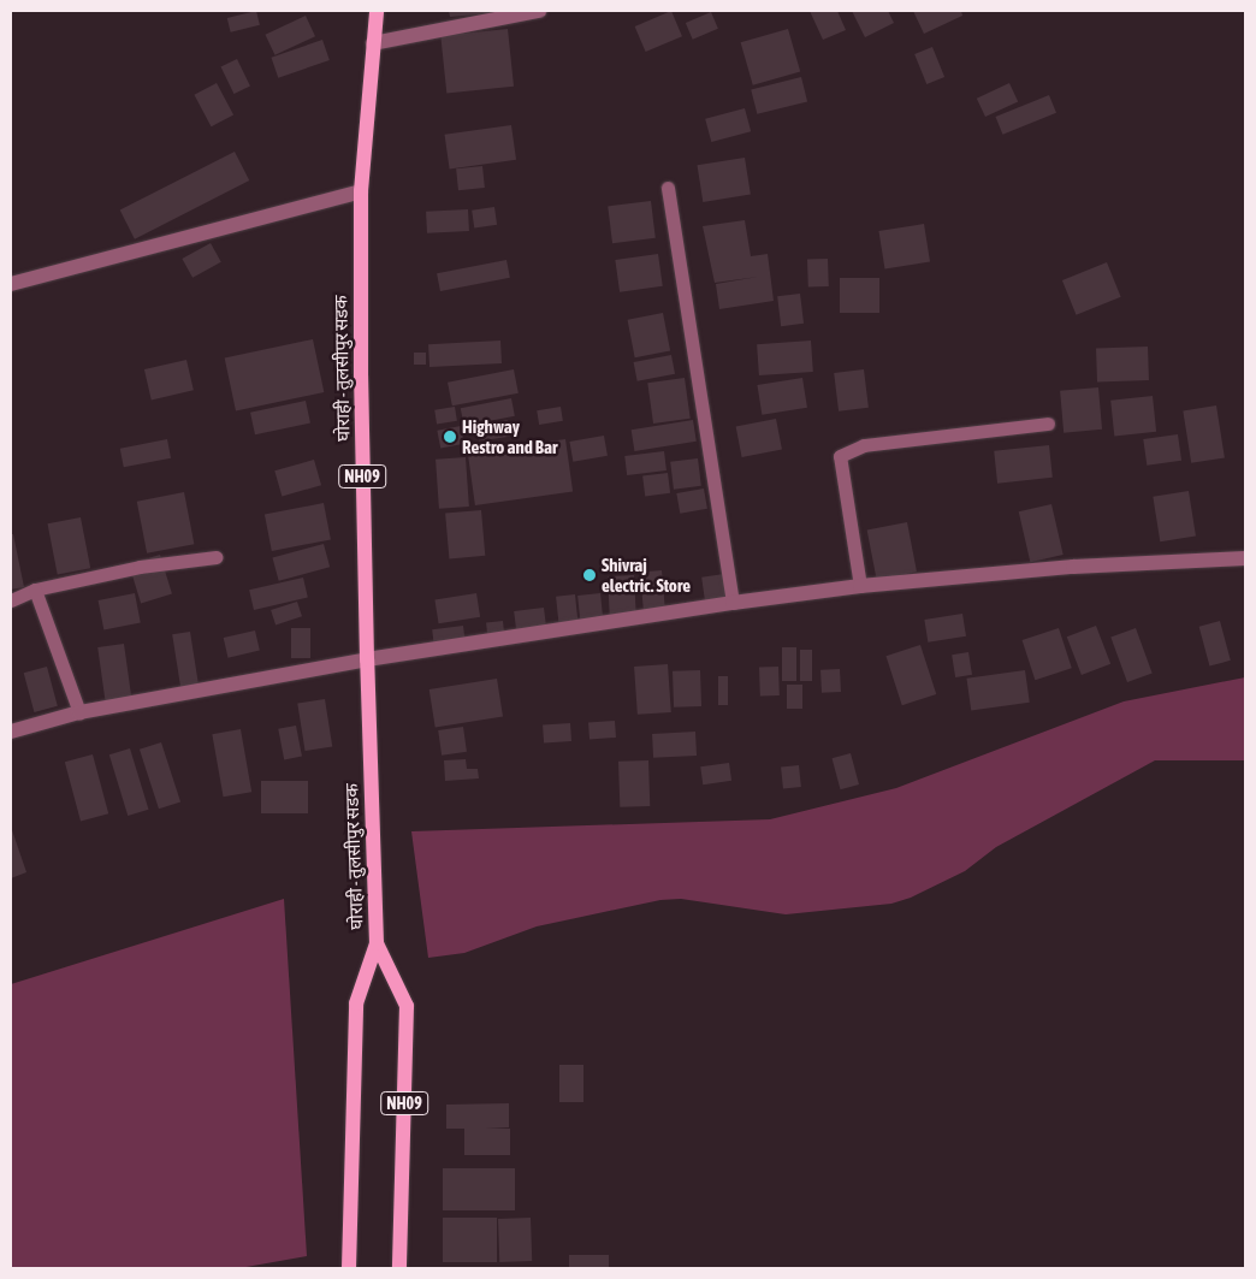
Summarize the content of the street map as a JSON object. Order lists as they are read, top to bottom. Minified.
{"streets":{"main road":["घोराही - तुलसीपुर सडक","NH09"]},"places":["Highway Restro and Bar","Shivraj electric. Store"]}
